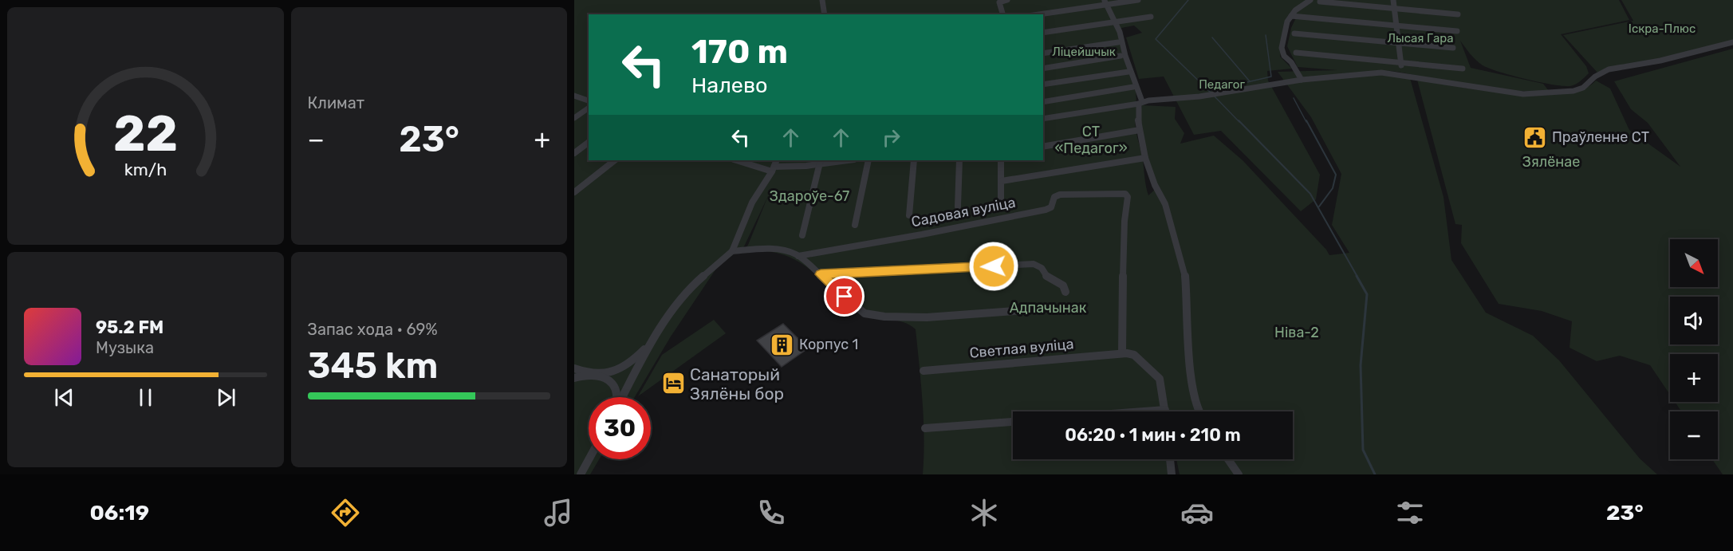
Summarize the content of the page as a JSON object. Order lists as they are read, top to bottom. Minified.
{"streets":{"street":["Садовая вуліца","Светлая вуліца"]},"crossings":[["Садовая вуліца","Светлая вуліца"]],"parks":["Іскра-Плюс","Лысая Гара","Ліцейшчык","Педагог","СТ «Педагог»","Зялёнае","Здароўе-67","Адпачынак","Ніва-2"],"places":{"public building":["Праўленне СТ"],"building":["Корпус 1"],"hotel":["Санаторый Зялёны бор"]},"north":"bottom right","page":{"tile":["Климат",["Запас хода · 69%","345 km"]],"turn":["170 m","Налево"],"heat":["−","23°","+"],"map_buttons":["+","−"],"song":["95.2 FM","Музыка"],"limit":"30","trip":"06:20 · 1 мин · 210 m","tabs":["06:19","23°"],"gauge":["22","km/h"]}}
